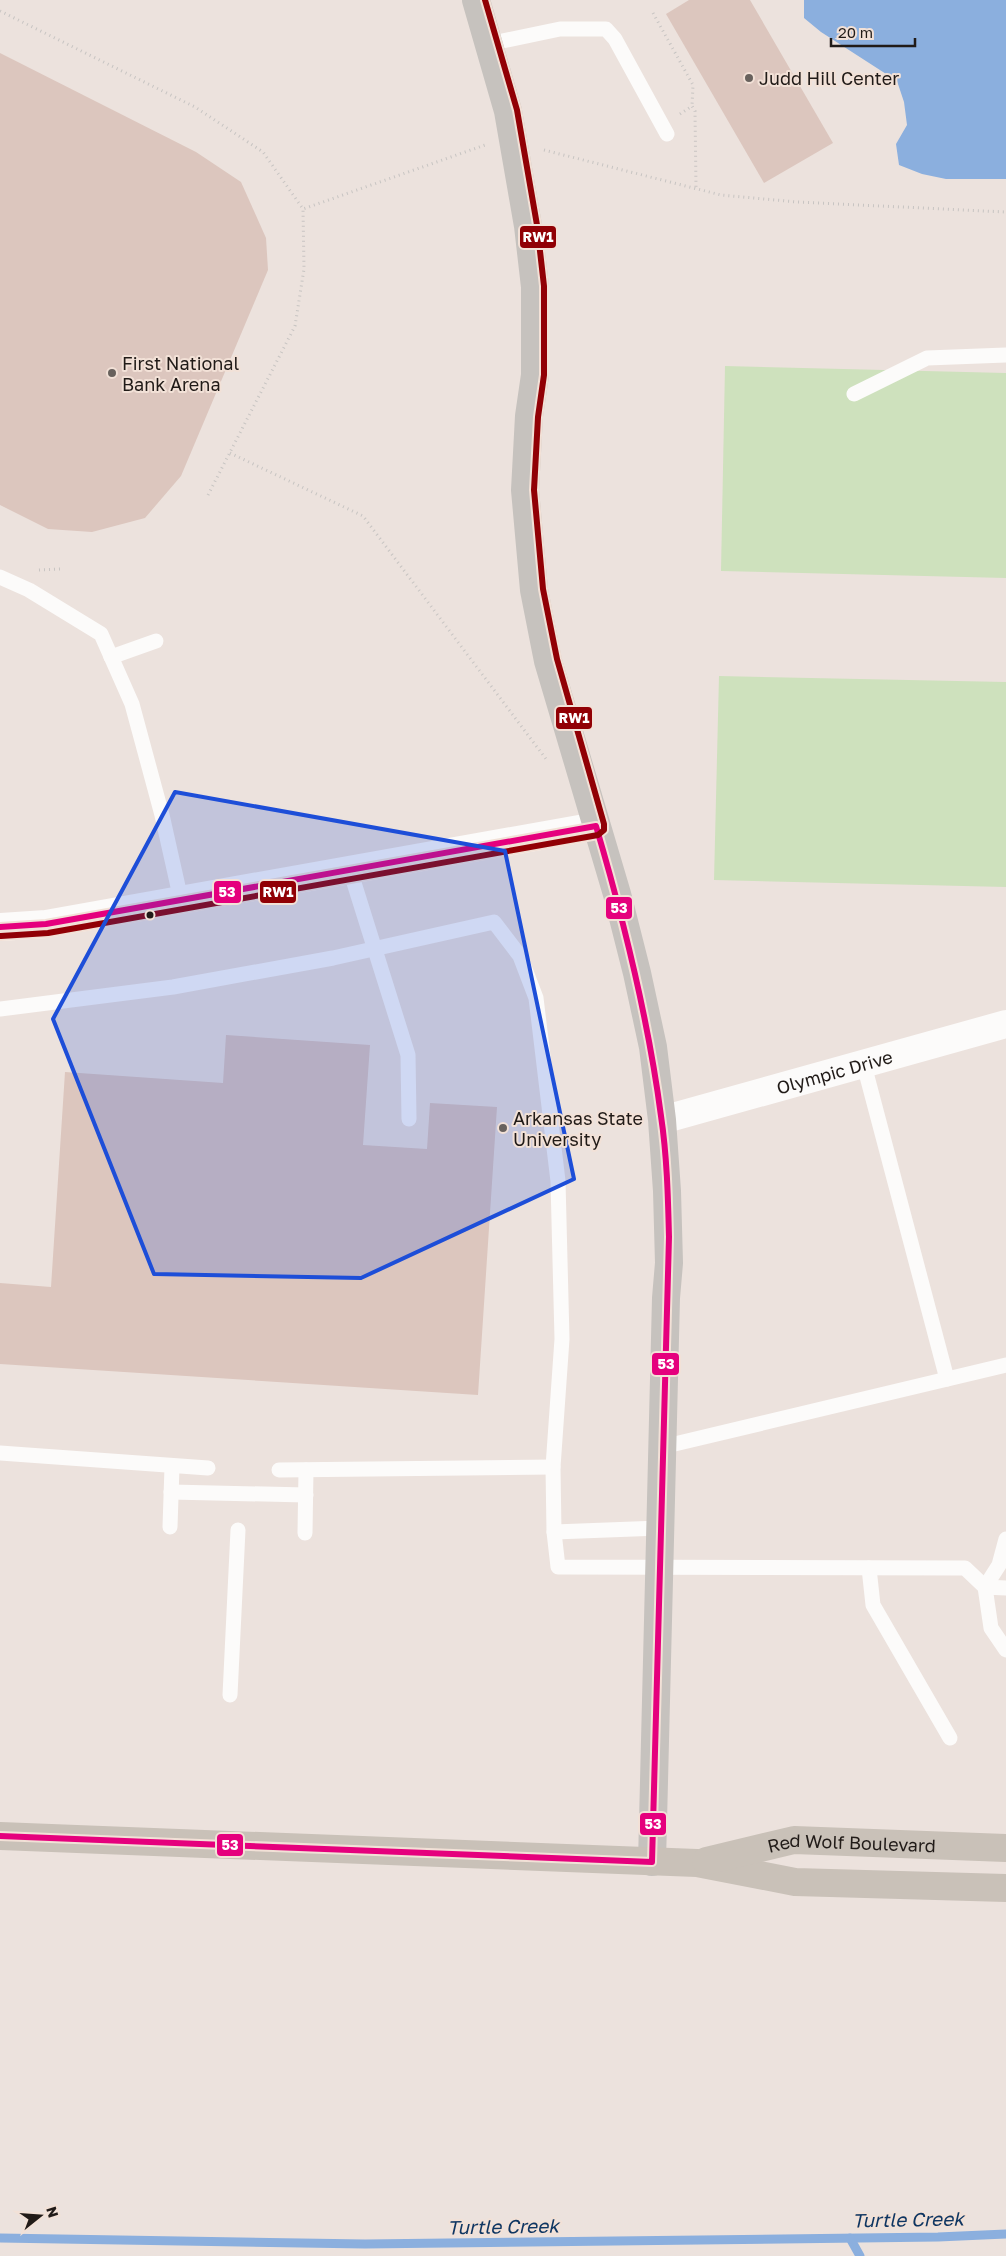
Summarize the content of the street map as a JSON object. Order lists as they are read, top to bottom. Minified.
{"streets":{"highway":["Red Wolf Boulevard"],"street":["Olympic Drive"]},"water":["Turtle Creek"],"places":["Judd Hill Center","First National Bank Arena","Arkansas State University"],"lines":["transit line RW1","transit line 53"],"scale_bar":"20 m","north":"right"}
